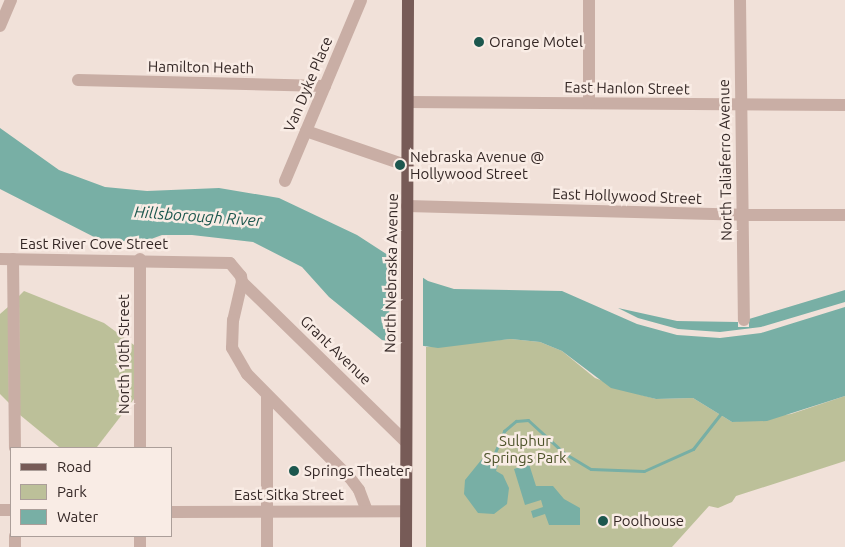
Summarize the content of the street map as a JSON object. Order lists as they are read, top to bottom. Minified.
{"streets":{"main road":["North Nebraska Avenue"],"street":["Hamilton Heath","Van Dyke Place","East Hanlon Street","North Taliaferro Avenue","East Hollywood Street","East River Cove Street","Grant Avenue","North 10th Street","East Sitka Street"]},"crossings":[["Hamilton Heath","Van Dyke Place"],["East Hanlon Street","North Taliaferro Avenue"],["East Hanlon Street","North Nebraska Avenue"],["North Taliaferro Avenue","East Hollywood Street"],["East Hollywood Street","North Nebraska Avenue"],["East River Cove Street","Grant Avenue"],["East River Cove Street","North 10th Street"],["North Nebraska Avenue","Grant Avenue"],["North Nebraska Avenue","East Sitka Street"]],"water":["Hillsborough River"],"parks":["Sulphur Springs Park"],"places":["Orange Motel","Nebraska Avenue @ Hollywood Street","Springs Theater","Poolhouse"],"legend":["Road","Park","Water"]}
